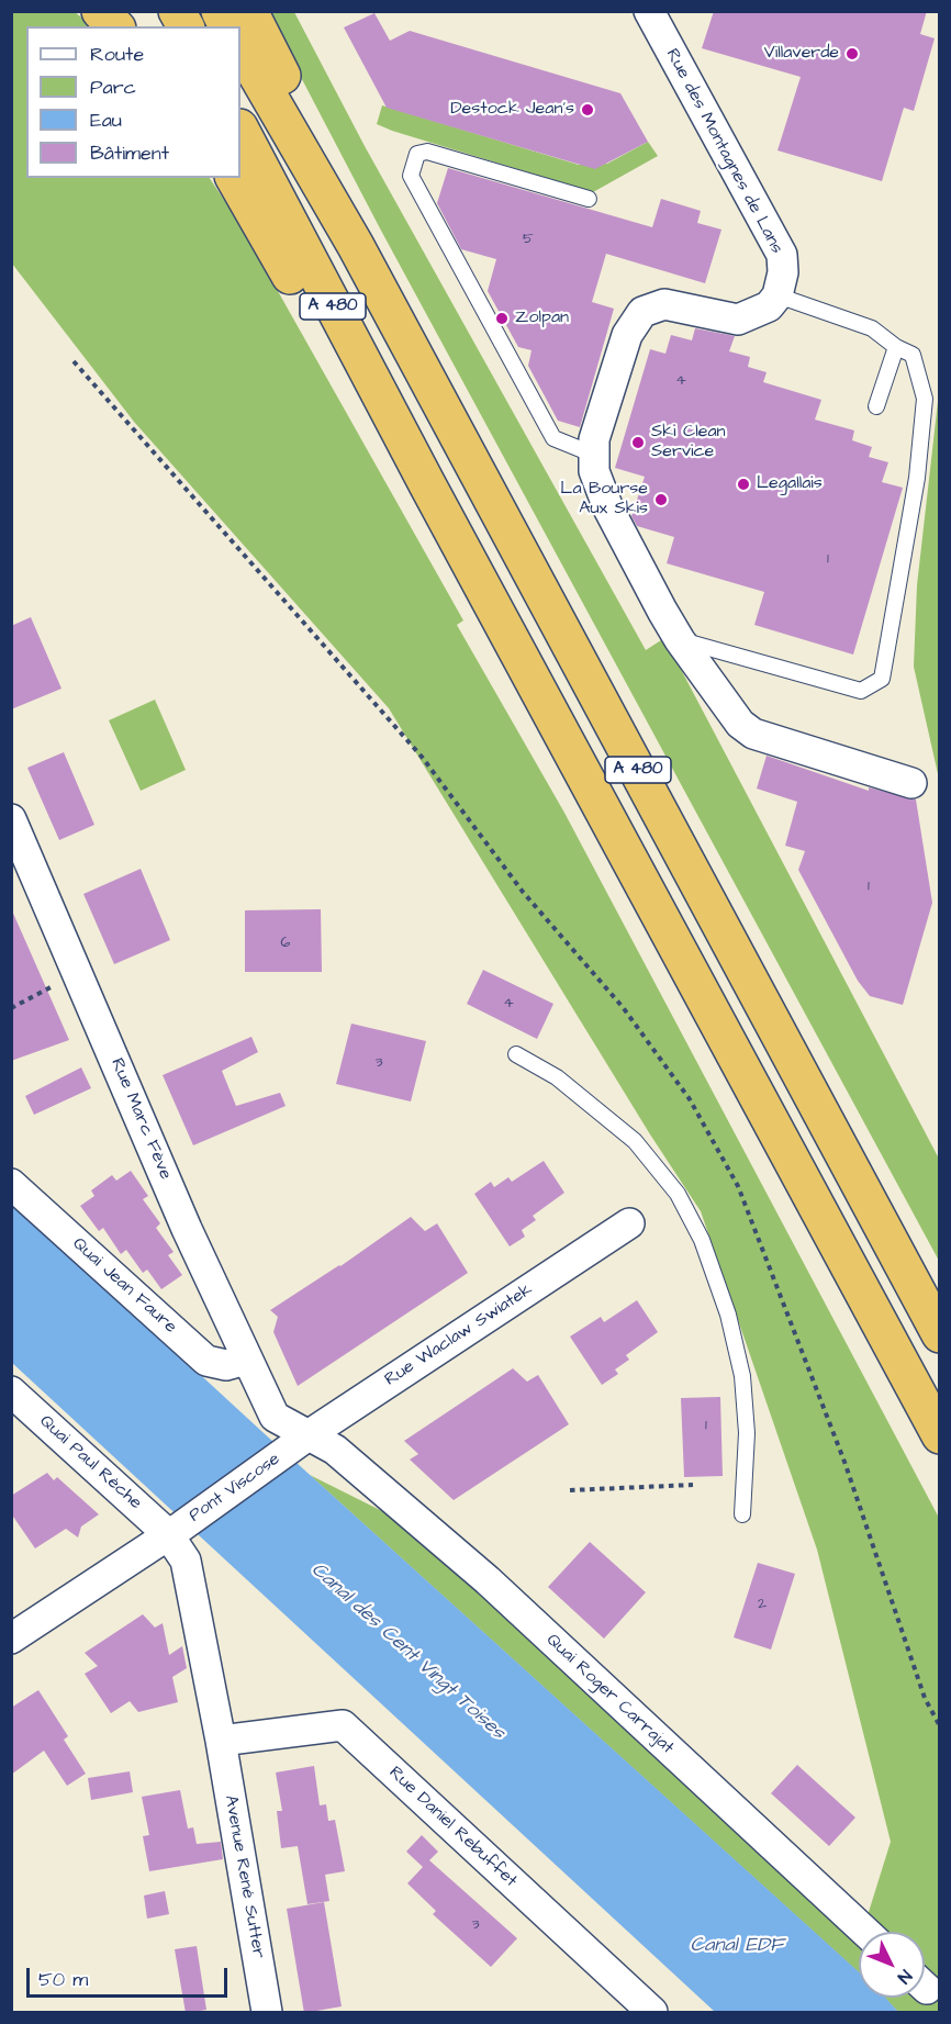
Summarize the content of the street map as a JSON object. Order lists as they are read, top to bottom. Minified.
{"streets":{"highway":["A 480"],"street":["Rue des Montagnes de Lans","Rue Marc Fève","Quai Jean Faure","Rue Waclaw Swiatek","Quai Paul Rèche","Pont Viscose","Quai Roger Carrajat","Rue Daniel Rebuffet","Avenue René Sutter"]},"crossings":[["Rue Marc Fève","Quai Jean Faure"],["Rue Marc Fève","Quai Roger Carrajat"],["Rue Waclaw Swiatek","Pont Viscose"],["Rue Waclaw Swiatek","Quai Roger Carrajat"],["Quai Paul Rèche","Pont Viscose"],["Quai Paul Rèche","Rue Daniel Rebuffet"],["Quai Paul Rèche","Avenue René Sutter"],["Pont Viscose","Quai Roger Carrajat"],["Rue Daniel Rebuffet","Avenue René Sutter"]],"water":["Canal des Cent Vingt Toises","Canal EDF"],"places":["Villaverde","Destock Jean's","Zolpan","Ski Clean Service","Legallais","La Bourse Aux Skis"],"house_numbers":["5","4","1","1","6","4","3","1","2","3"],"legend":["Route","Parc","Eau","Bâtiment"],"scale_bar":"50 m","north":"bottom right"}
